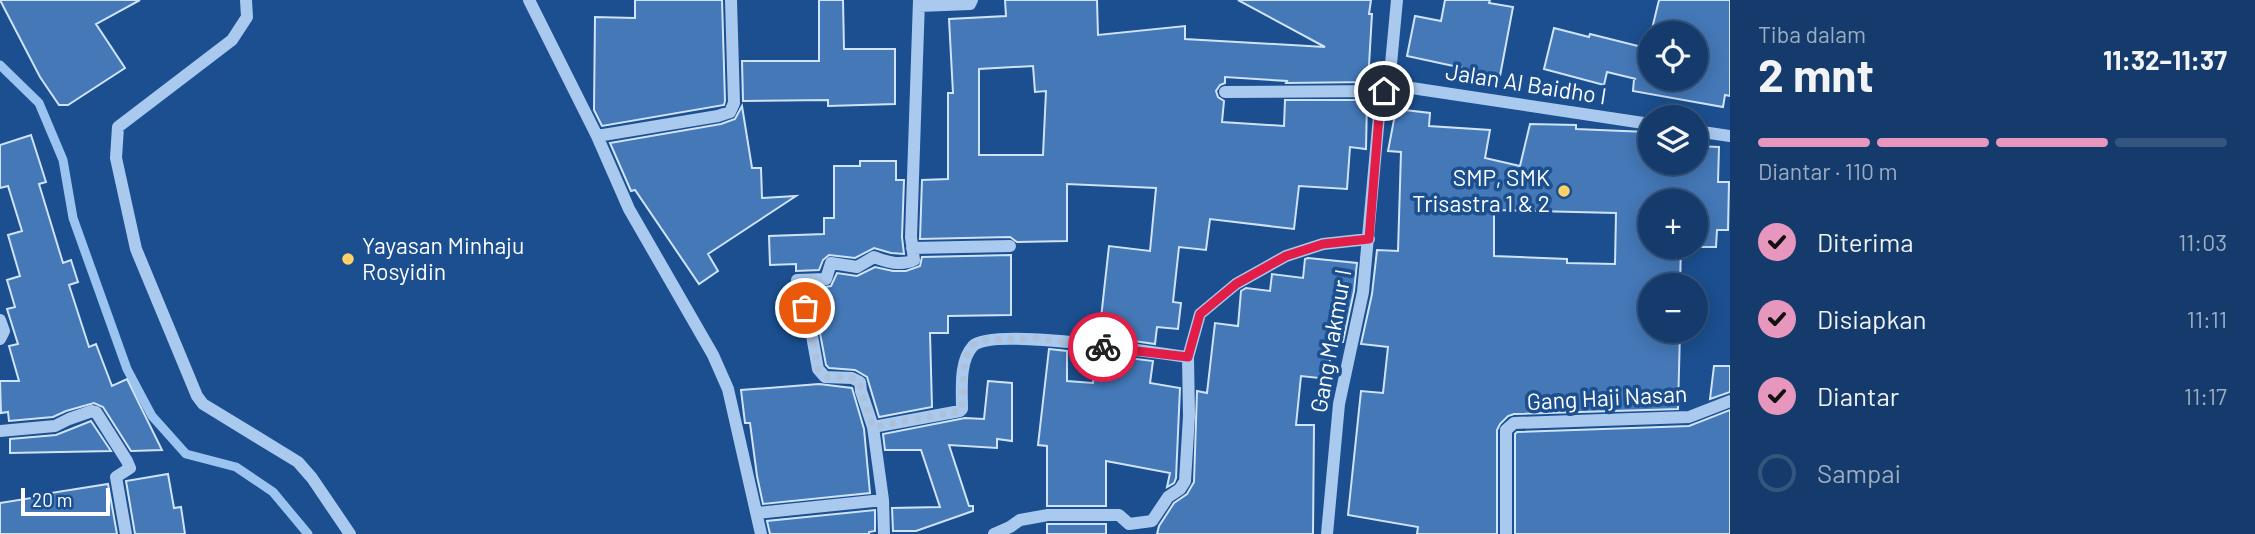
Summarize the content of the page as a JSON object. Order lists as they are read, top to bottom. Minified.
{"streets":{"street":["Jalan Al Baidho I","Gang Makmur I","Gang Haji Nasan"]},"crossings":[["Jalan Al Baidho I","Gang Makmur I"]],"places":["SMP, SMK Trisastra 1 & 2","Yayasan Minhaju Rosyidin"],"scale_bar":"20 m","page":{"heading":["2 mnt","Tiba dalam","11:32–11:37"],"map_buttons":["+","−"],"bar":"Diantar · 110 m","list":[["Diterima","11:03"],["Disiapkan","11:11"],["Diantar","11:17"],"Sampai"],"scale":"20 m"}}
